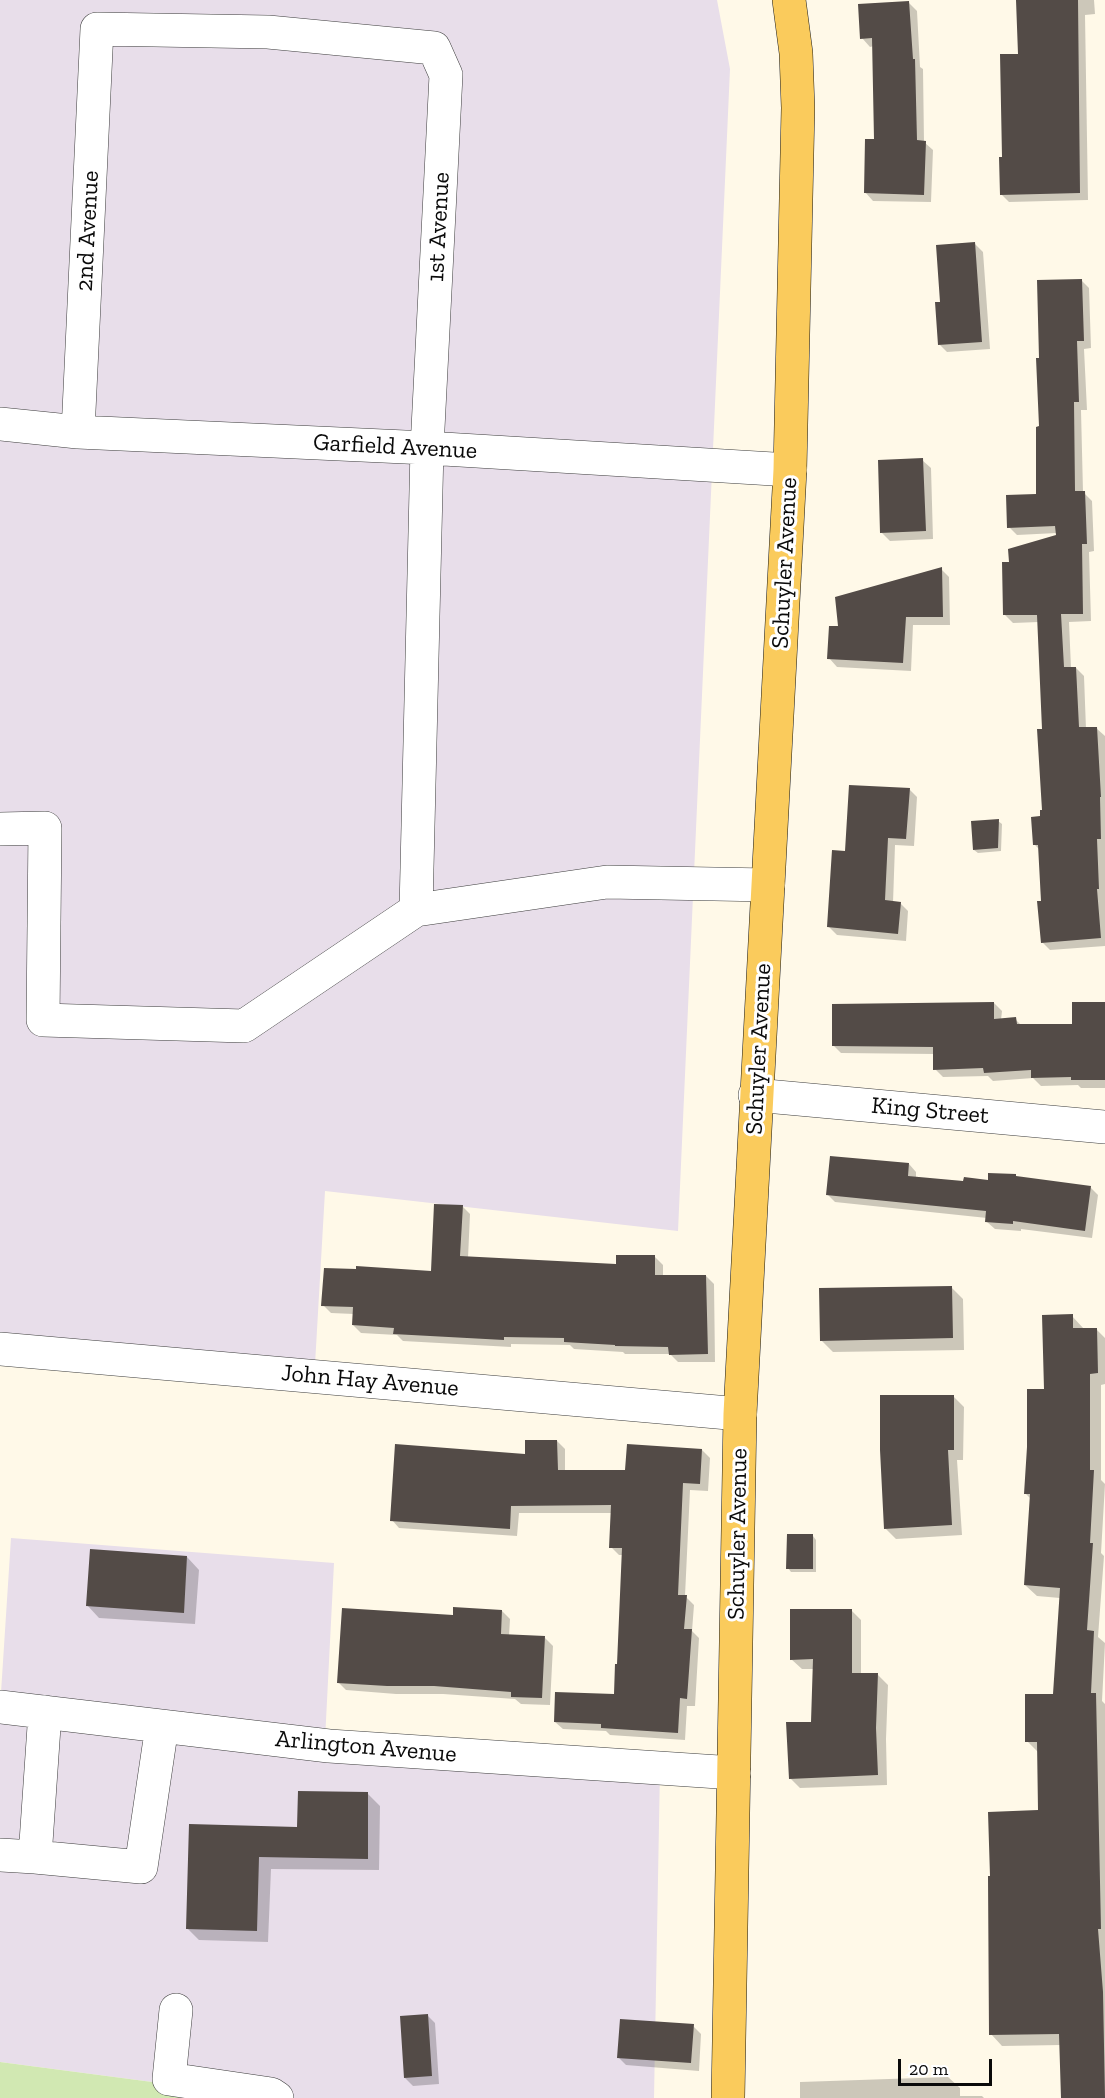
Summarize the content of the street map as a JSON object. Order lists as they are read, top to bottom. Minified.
{"streets":{"main road":["Schuyler Avenue"],"street":["1st Avenue","2nd Avenue","Garfield Avenue","King Street","John Hay Avenue","Arlington Avenue"]},"crossings":[["1st Avenue","2nd Avenue"],["1st Avenue","Garfield Avenue"],["2nd Avenue","Garfield Avenue"],["Garfield Avenue","Schuyler Avenue"],["Schuyler Avenue","King Street"],["Schuyler Avenue","John Hay Avenue"],["Schuyler Avenue","Arlington Avenue"]],"scale_bar":"20 m"}
